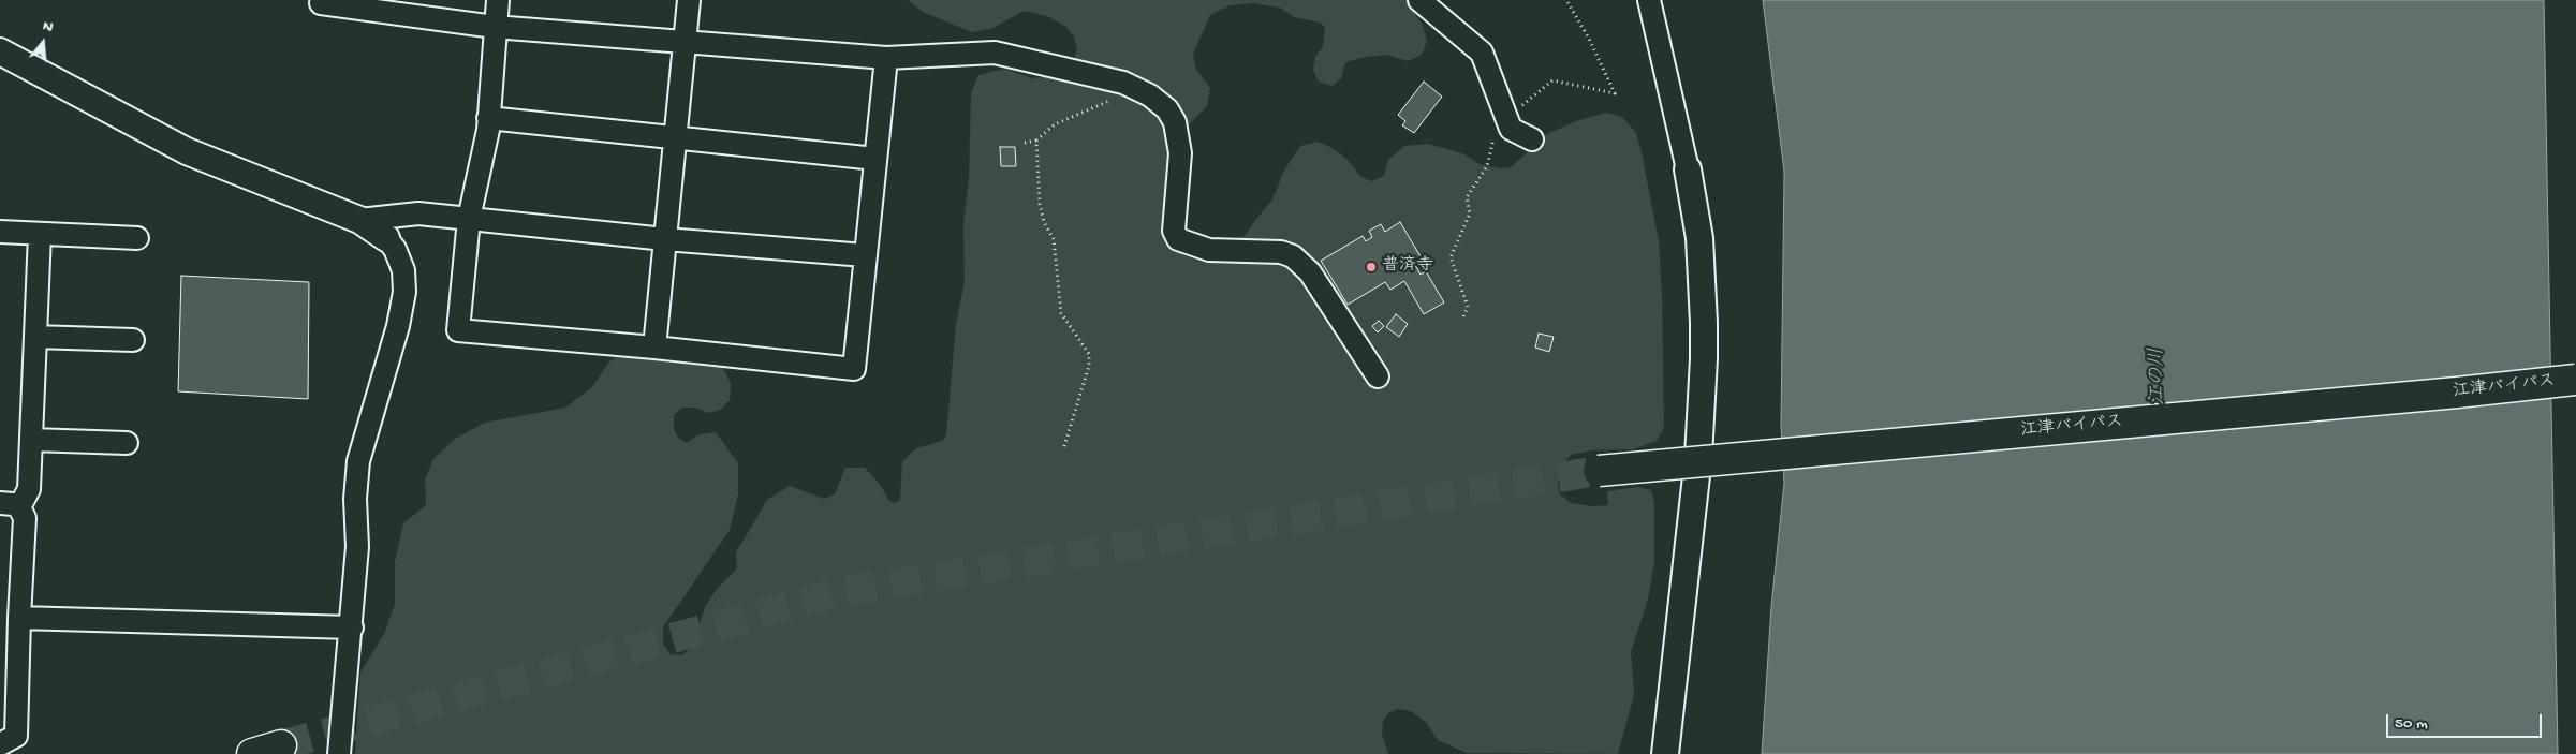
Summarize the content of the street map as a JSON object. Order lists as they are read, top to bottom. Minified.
{"streets":{"highway":["江津バイパス"]},"water":["江の川"],"places":["普済寺"],"scale_bar":"50 m","north":"top"}
